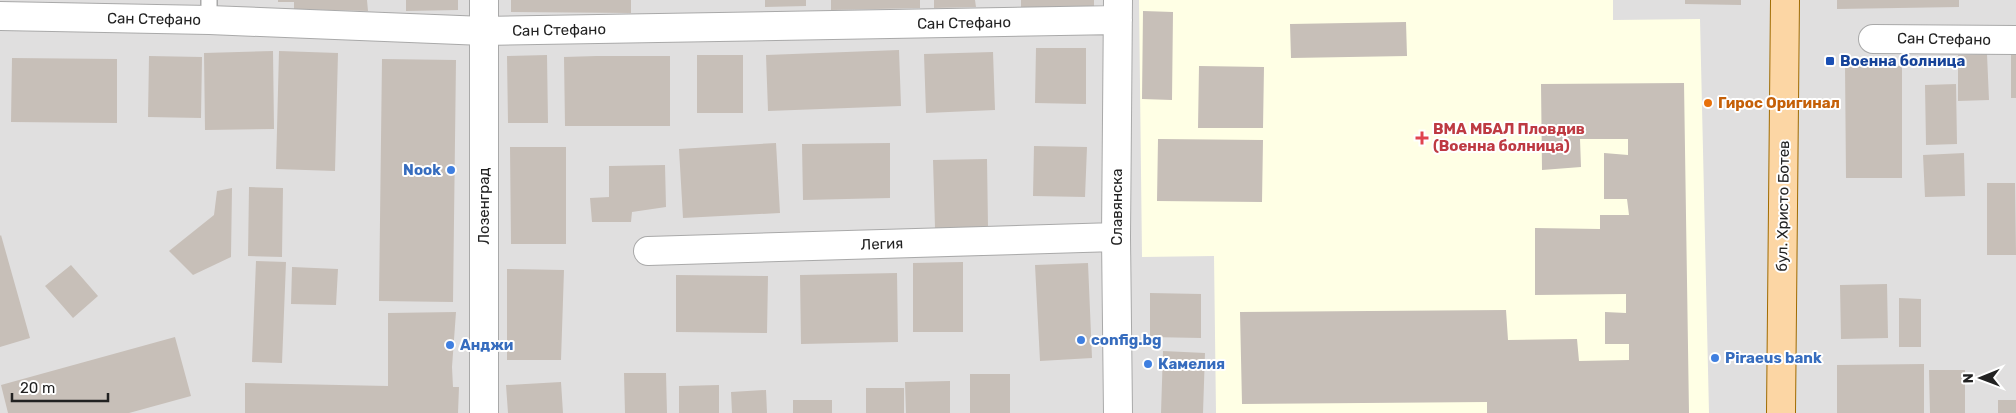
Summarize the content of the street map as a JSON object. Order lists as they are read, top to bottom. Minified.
{"streets":{"main road":["бул. Христо Ботев"],"street":["Сан Стефано","Лозенград","Славянска","Легия"]},"crossings":[["Сан Стефано","Лозенград"],["Сан Стефано","Славянска"],["Славянска","Легия"]],"places":{"transit":["Военна болница"],"other":["Гирос Оригинал","Nook","config.bg","Анджи","Piraeus bank","Камелия"],"health":["ВМА МБАЛ Пловдив (Военна болница)"]},"scale_bar":"20 m","north":"left"}
